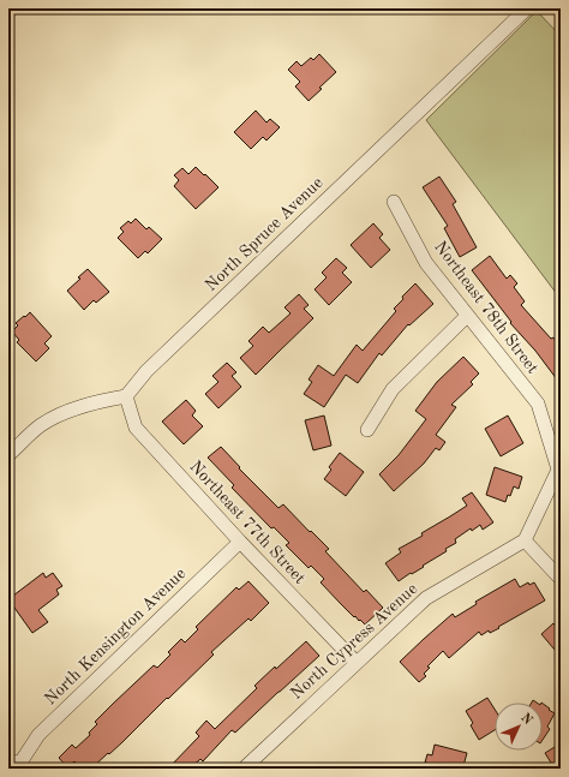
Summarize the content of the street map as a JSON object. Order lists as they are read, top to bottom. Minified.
{"streets":{"street":["North Spruce Avenue","Northeast 78th Street","Northeast 77th Street","North Kensington Avenue","North Cypress Avenue"]},"crossings":[["North Spruce Avenue","Northeast 77th Street"],["Northeast 78th Street","North Cypress Avenue"],["Northeast 77th Street","North Kensington Avenue"],["Northeast 77th Street","North Cypress Avenue"]],"north":"top right"}
